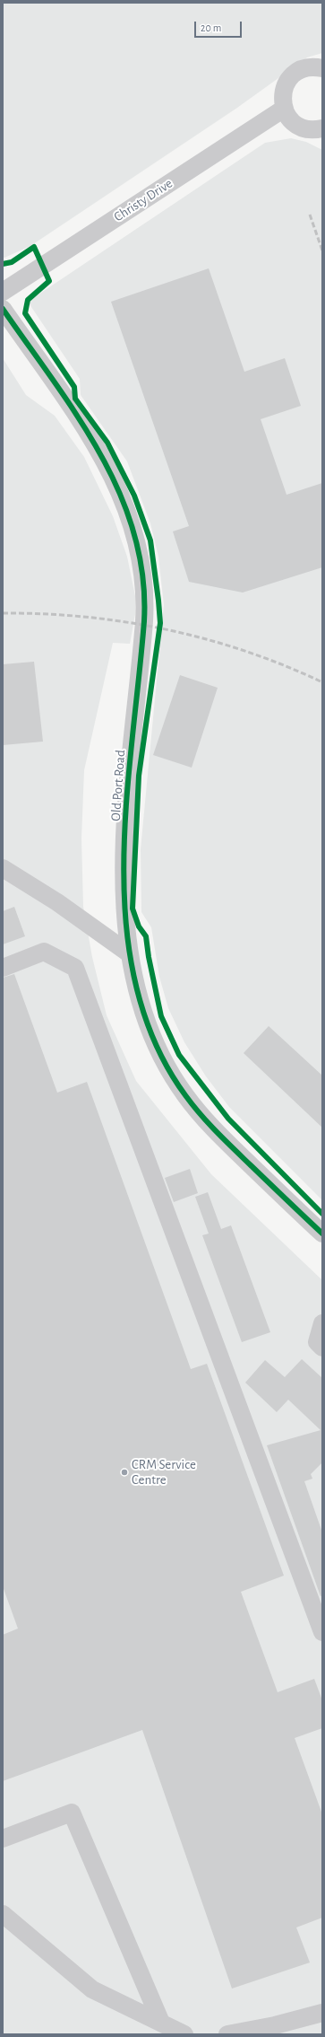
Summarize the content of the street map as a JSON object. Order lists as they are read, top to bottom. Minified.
{"streets":{"street":["Christy Drive","Old Port Road"]},"places":["CRM Service Centre"],"scale_bar":"20 m"}
